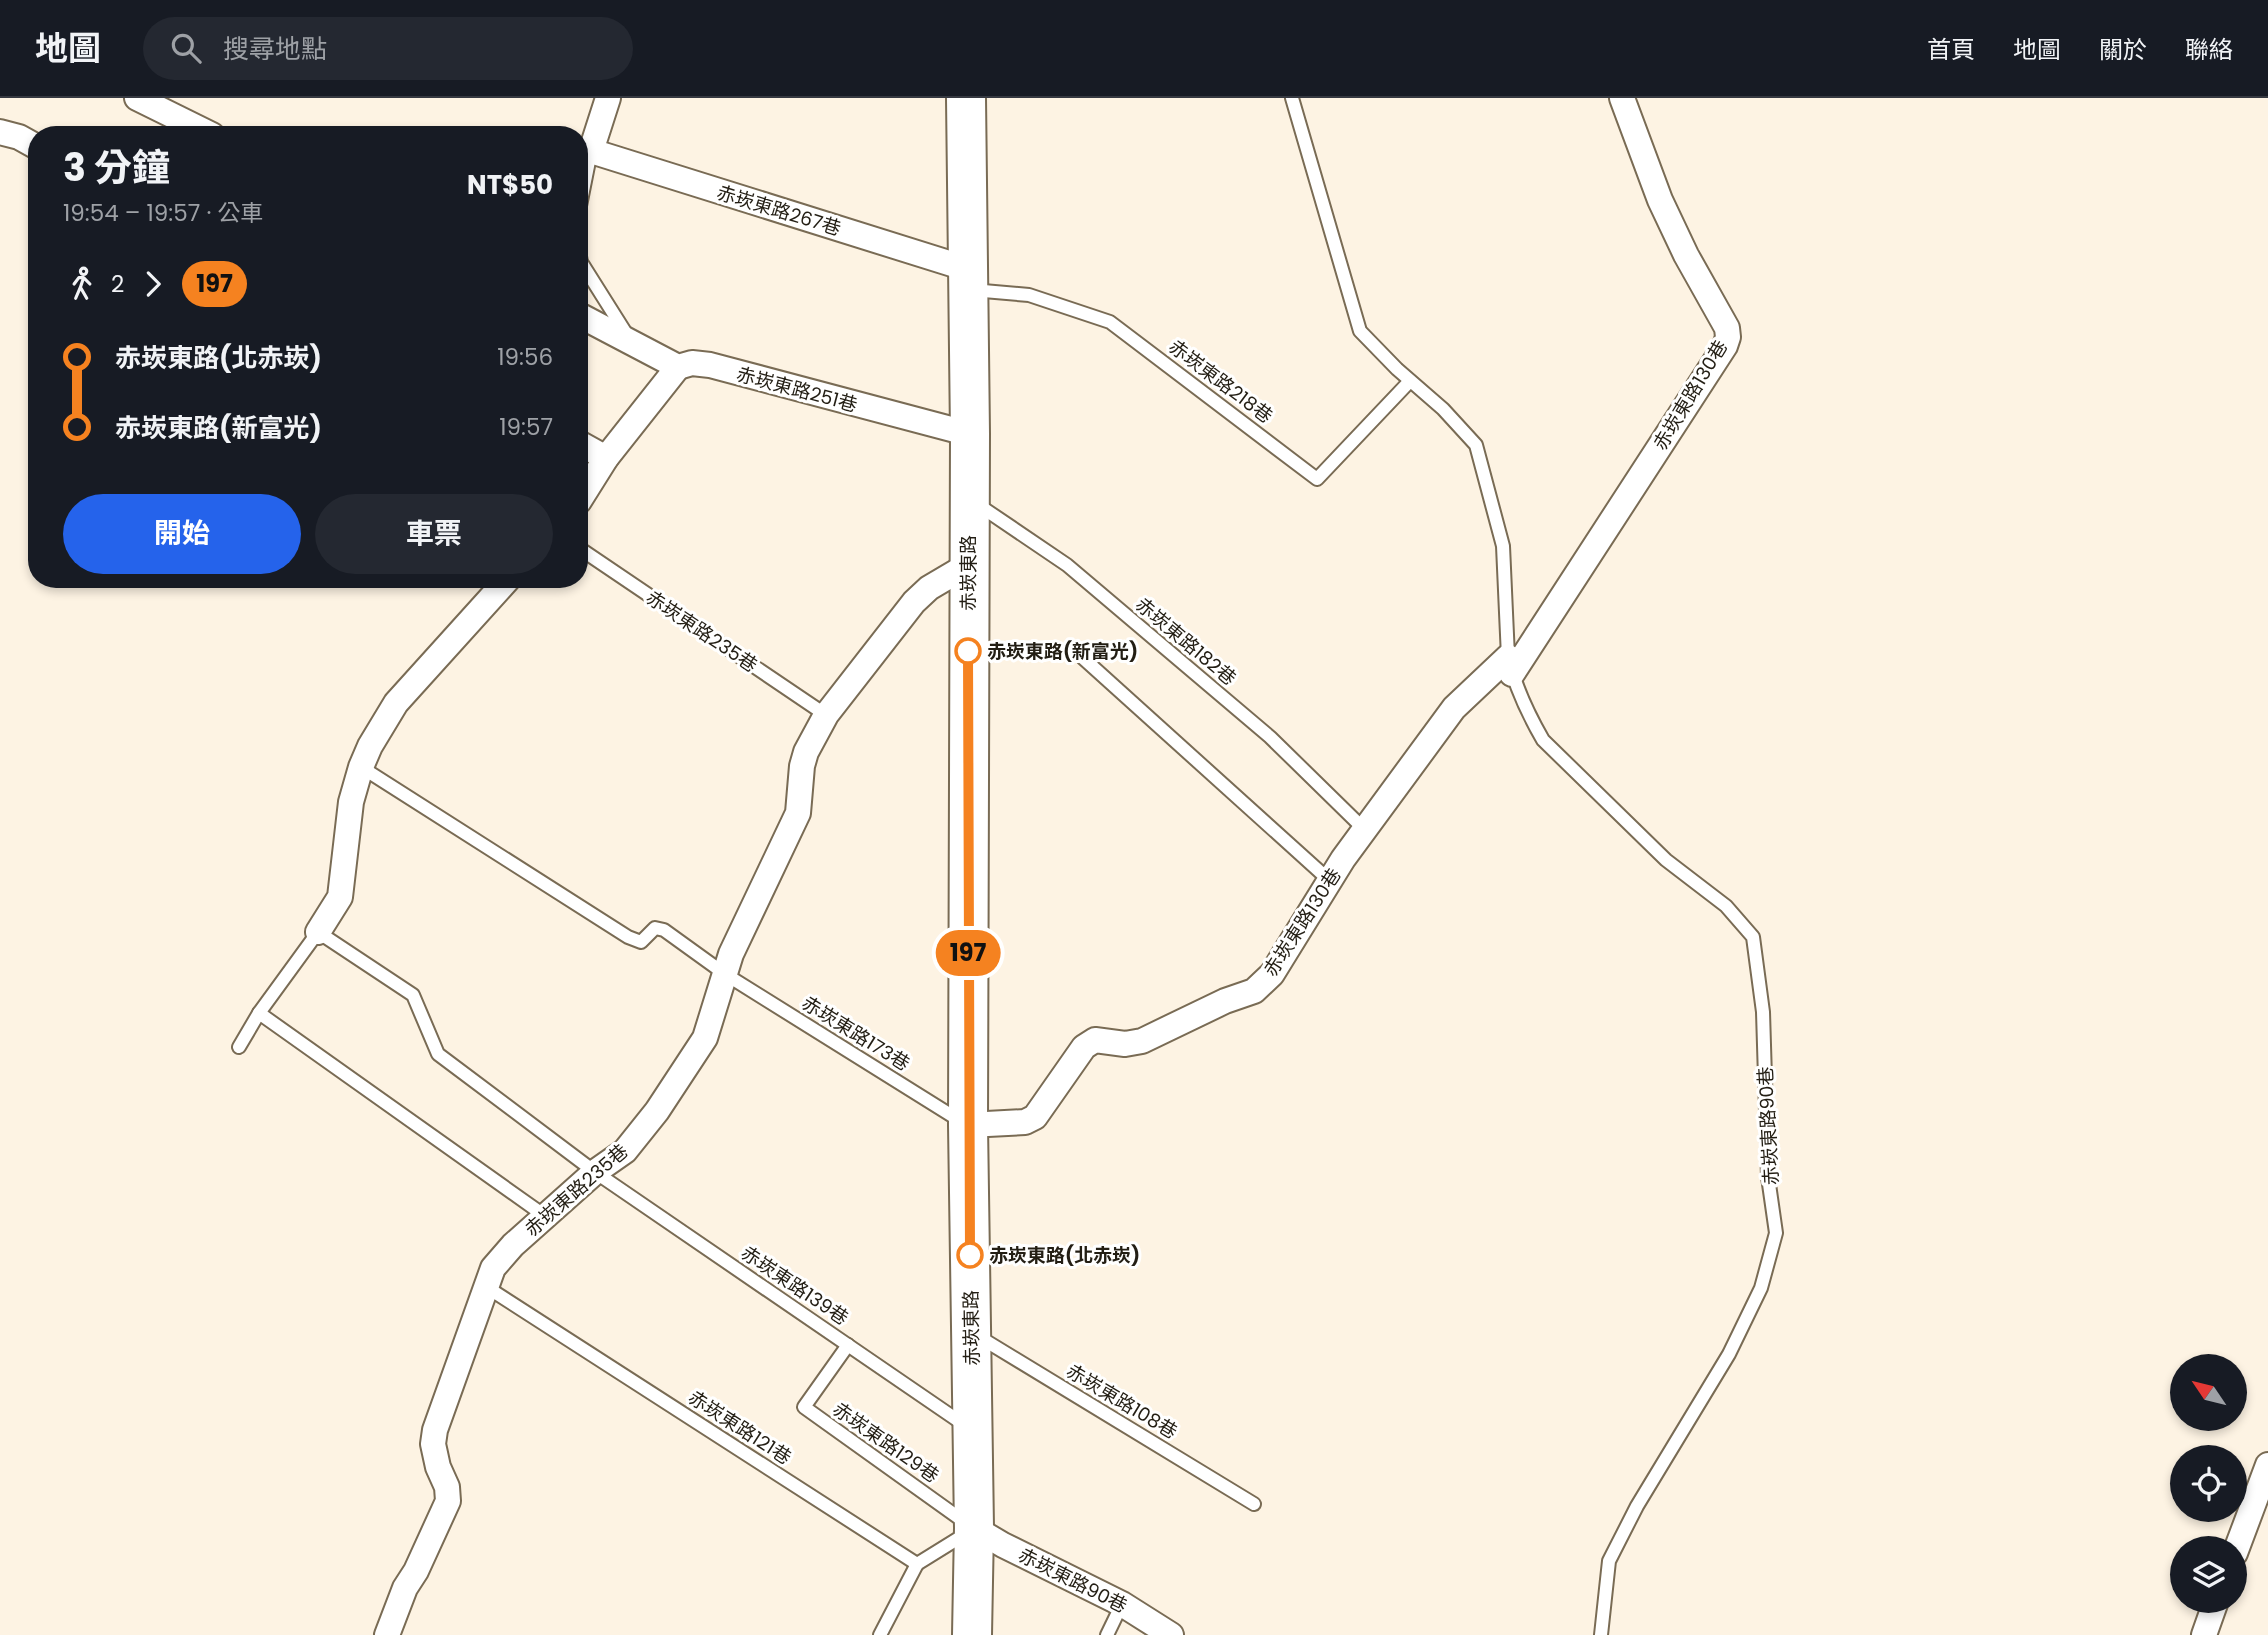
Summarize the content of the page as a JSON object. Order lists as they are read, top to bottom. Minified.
{"streets":{"main road":["赤崁東路"],"street":["赤崁東路267巷","赤崁東路251巷","赤崁東路130巷","赤崁東路235巷","赤崁東路90巷"],"lane":["赤崁東路218巷","赤崁東路182巷","赤崁東路173巷","赤崁東路139巷","赤崁東路108巷","赤崁東路121巷","赤崁東路129巷"]},"crossings":[["赤崁東路267巷","赤崁東路218巷"],["赤崁東路267巷","赤崁東路"],["赤崁東路218巷","赤崁東路"],["赤崁東路251巷","赤崁東路"],["赤崁東路130巷","赤崁東路"],["赤崁東路130巷","赤崁東路182巷"],["赤崁東路130巷","赤崁東路173巷"],["赤崁東路130巷","赤崁東路90巷"],["赤崁東路","赤崁東路235巷"],["赤崁東路","赤崁東路182巷"],["赤崁東路","赤崁東路173巷"],["赤崁東路","赤崁東路90巷"],["赤崁東路","赤崁東路139巷"],["赤崁東路","赤崁東路108巷"],["赤崁東路","赤崁東路129巷"],["赤崁東路235巷","赤崁東路173巷"],["赤崁東路235巷","赤崁東路139巷"],["赤崁東路235巷","赤崁東路121巷"],["赤崁東路90巷","赤崁東路129巷"],["赤崁東路139巷","赤崁東路129巷"]],"places":["赤崁東路(新富光)","赤崁東路(北赤崁)"],"lines":["bus line 197"],"north":"top left","page":{"header":"地圖","search":"搜尋地點","nav":["首頁","地圖","關於","聯絡"],"on_map":"197","heading":["3 分鐘","19:54 – 19:57 · 公車","NT$50"],"legs":["2","197"],"list":[{"name":"赤崁東路(北赤崁)","value":"19:56"},{"name":"赤崁東路(新富光)","value":"19:57"}],"buttons":["開始","車票"]}}
